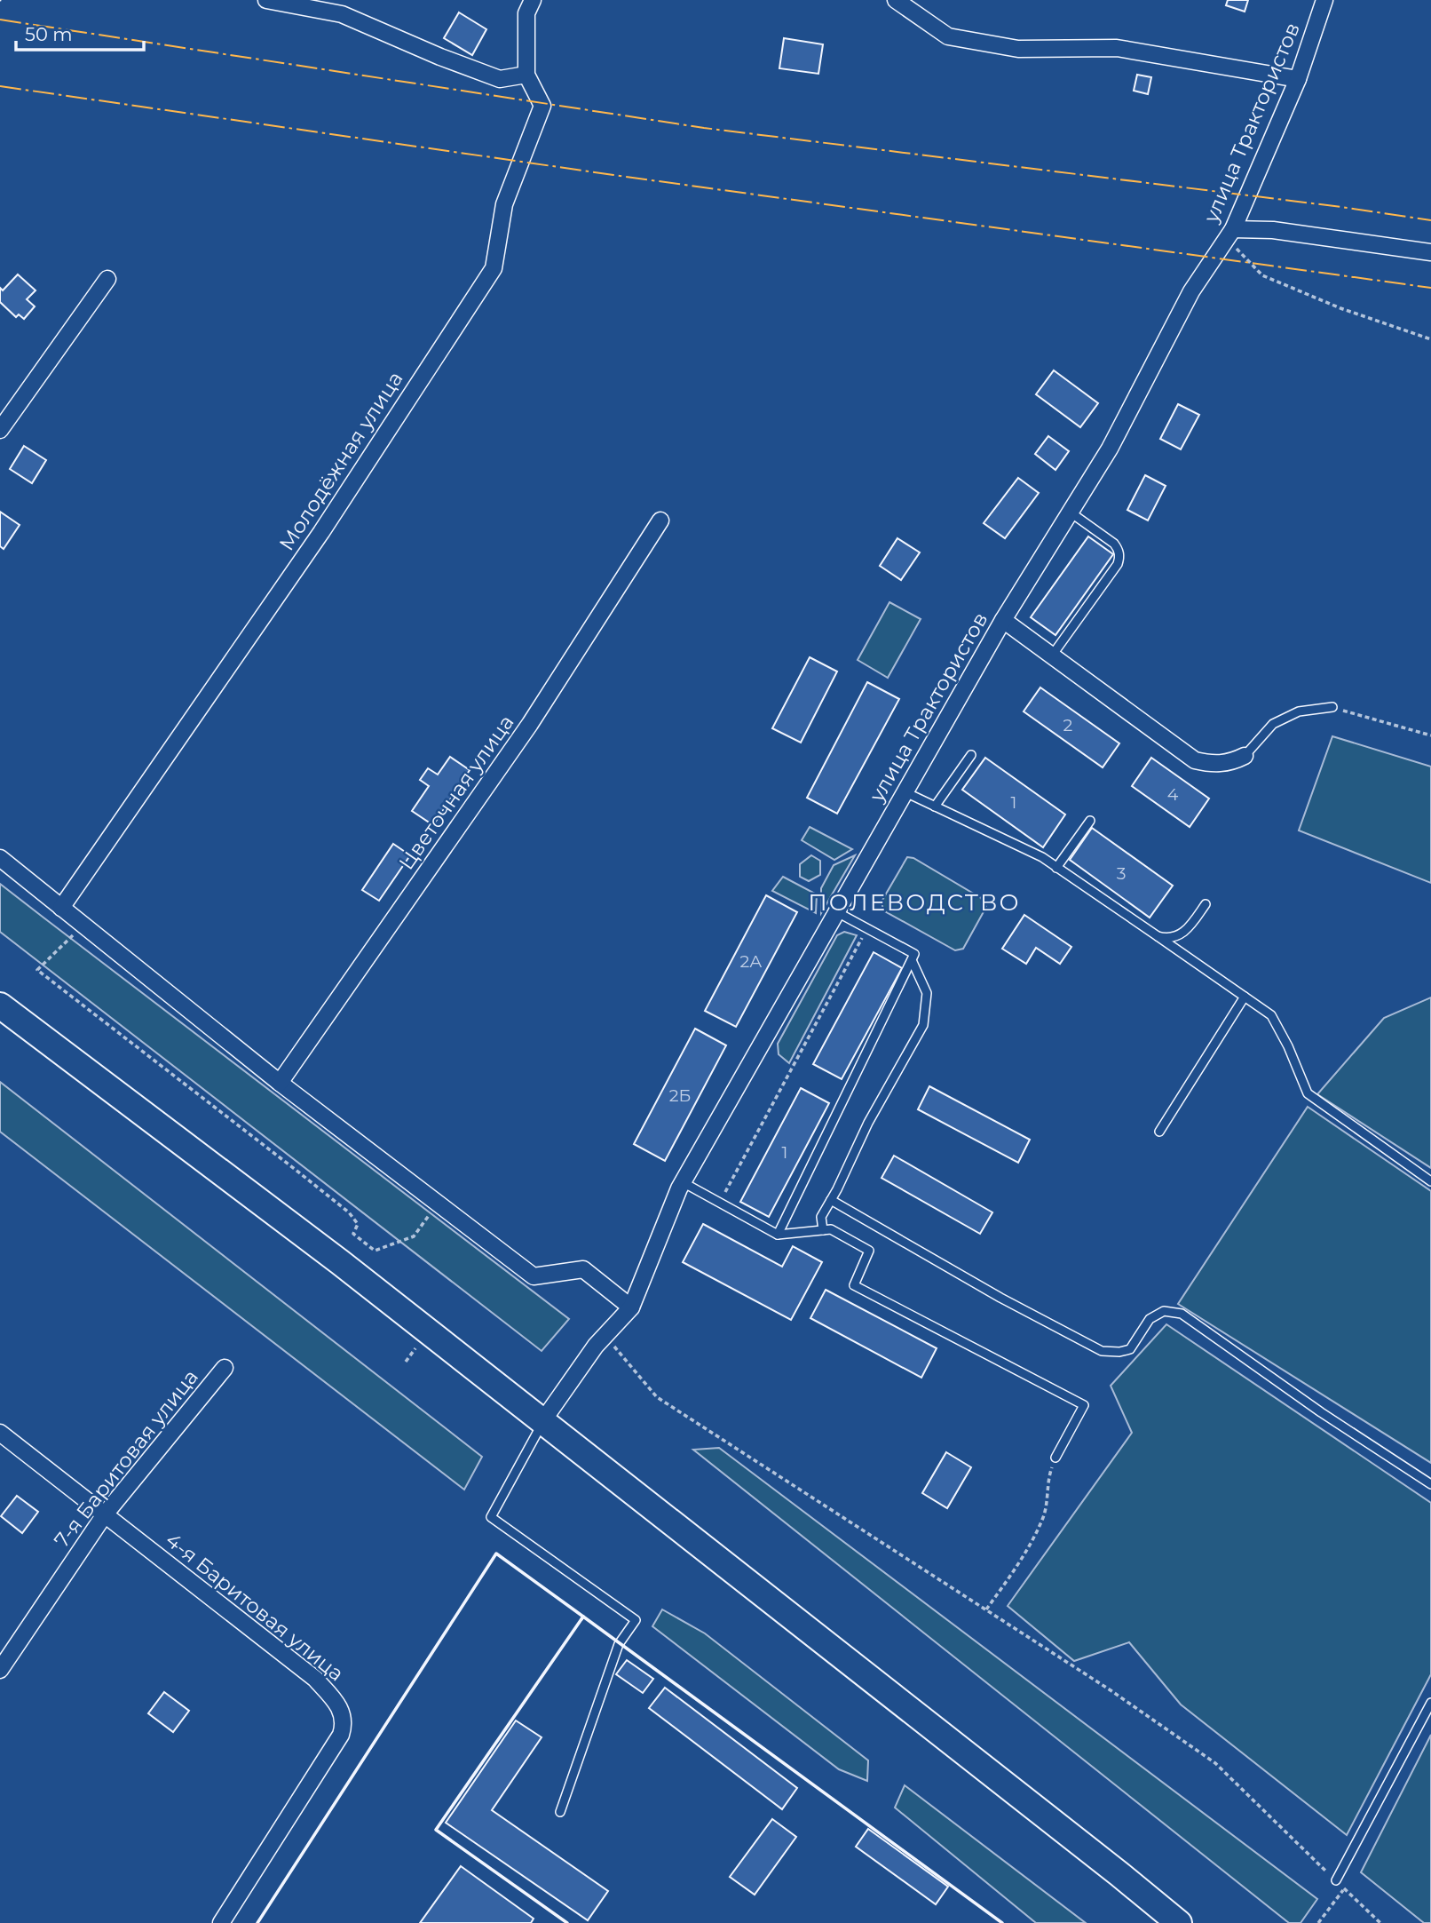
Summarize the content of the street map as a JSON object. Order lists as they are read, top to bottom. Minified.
{"streets":{"street":["улица Трактористов","Молодёжная улица","Цветочная улица","7-я Баритовая улица","4-я Баритовая улица"]},"crossings":[["7-я Баритовая улица","4-я Баритовая улица"]],"districts":["ПОЛЕВОДСТВО"],"house_numbers":["2","4","1","3","2А","2Б","1"],"scale_bar":"50 m"}
